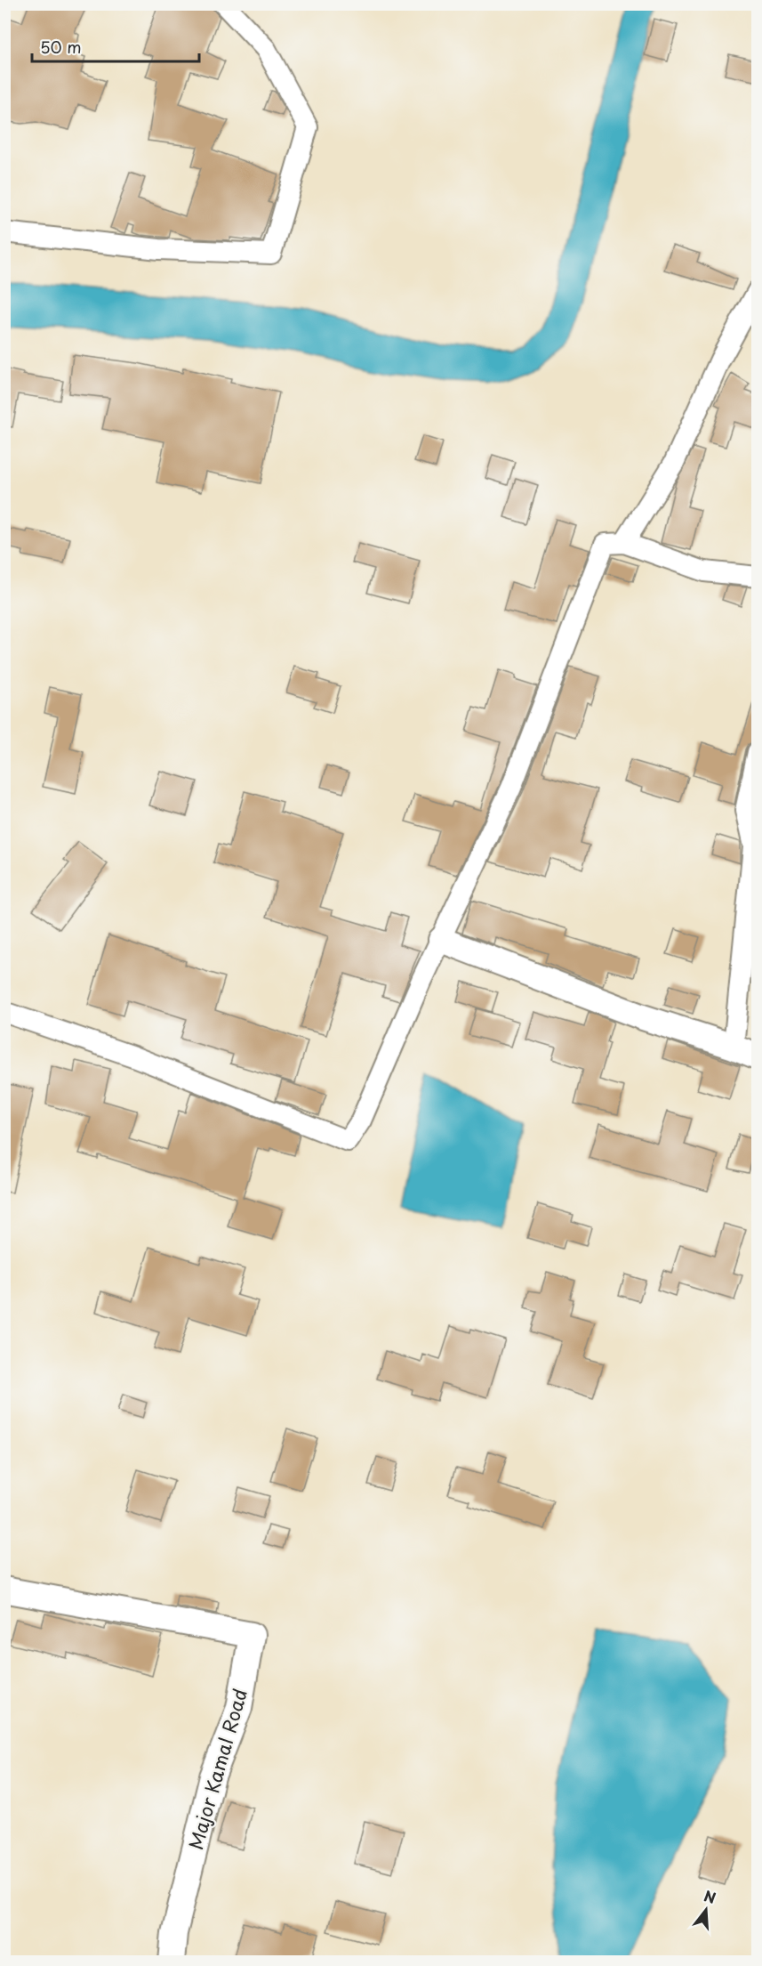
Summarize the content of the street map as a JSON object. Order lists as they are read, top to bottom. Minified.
{"streets":{"street":["Major Kamal Road"]},"scale_bar":"50 m","north":"top"}
